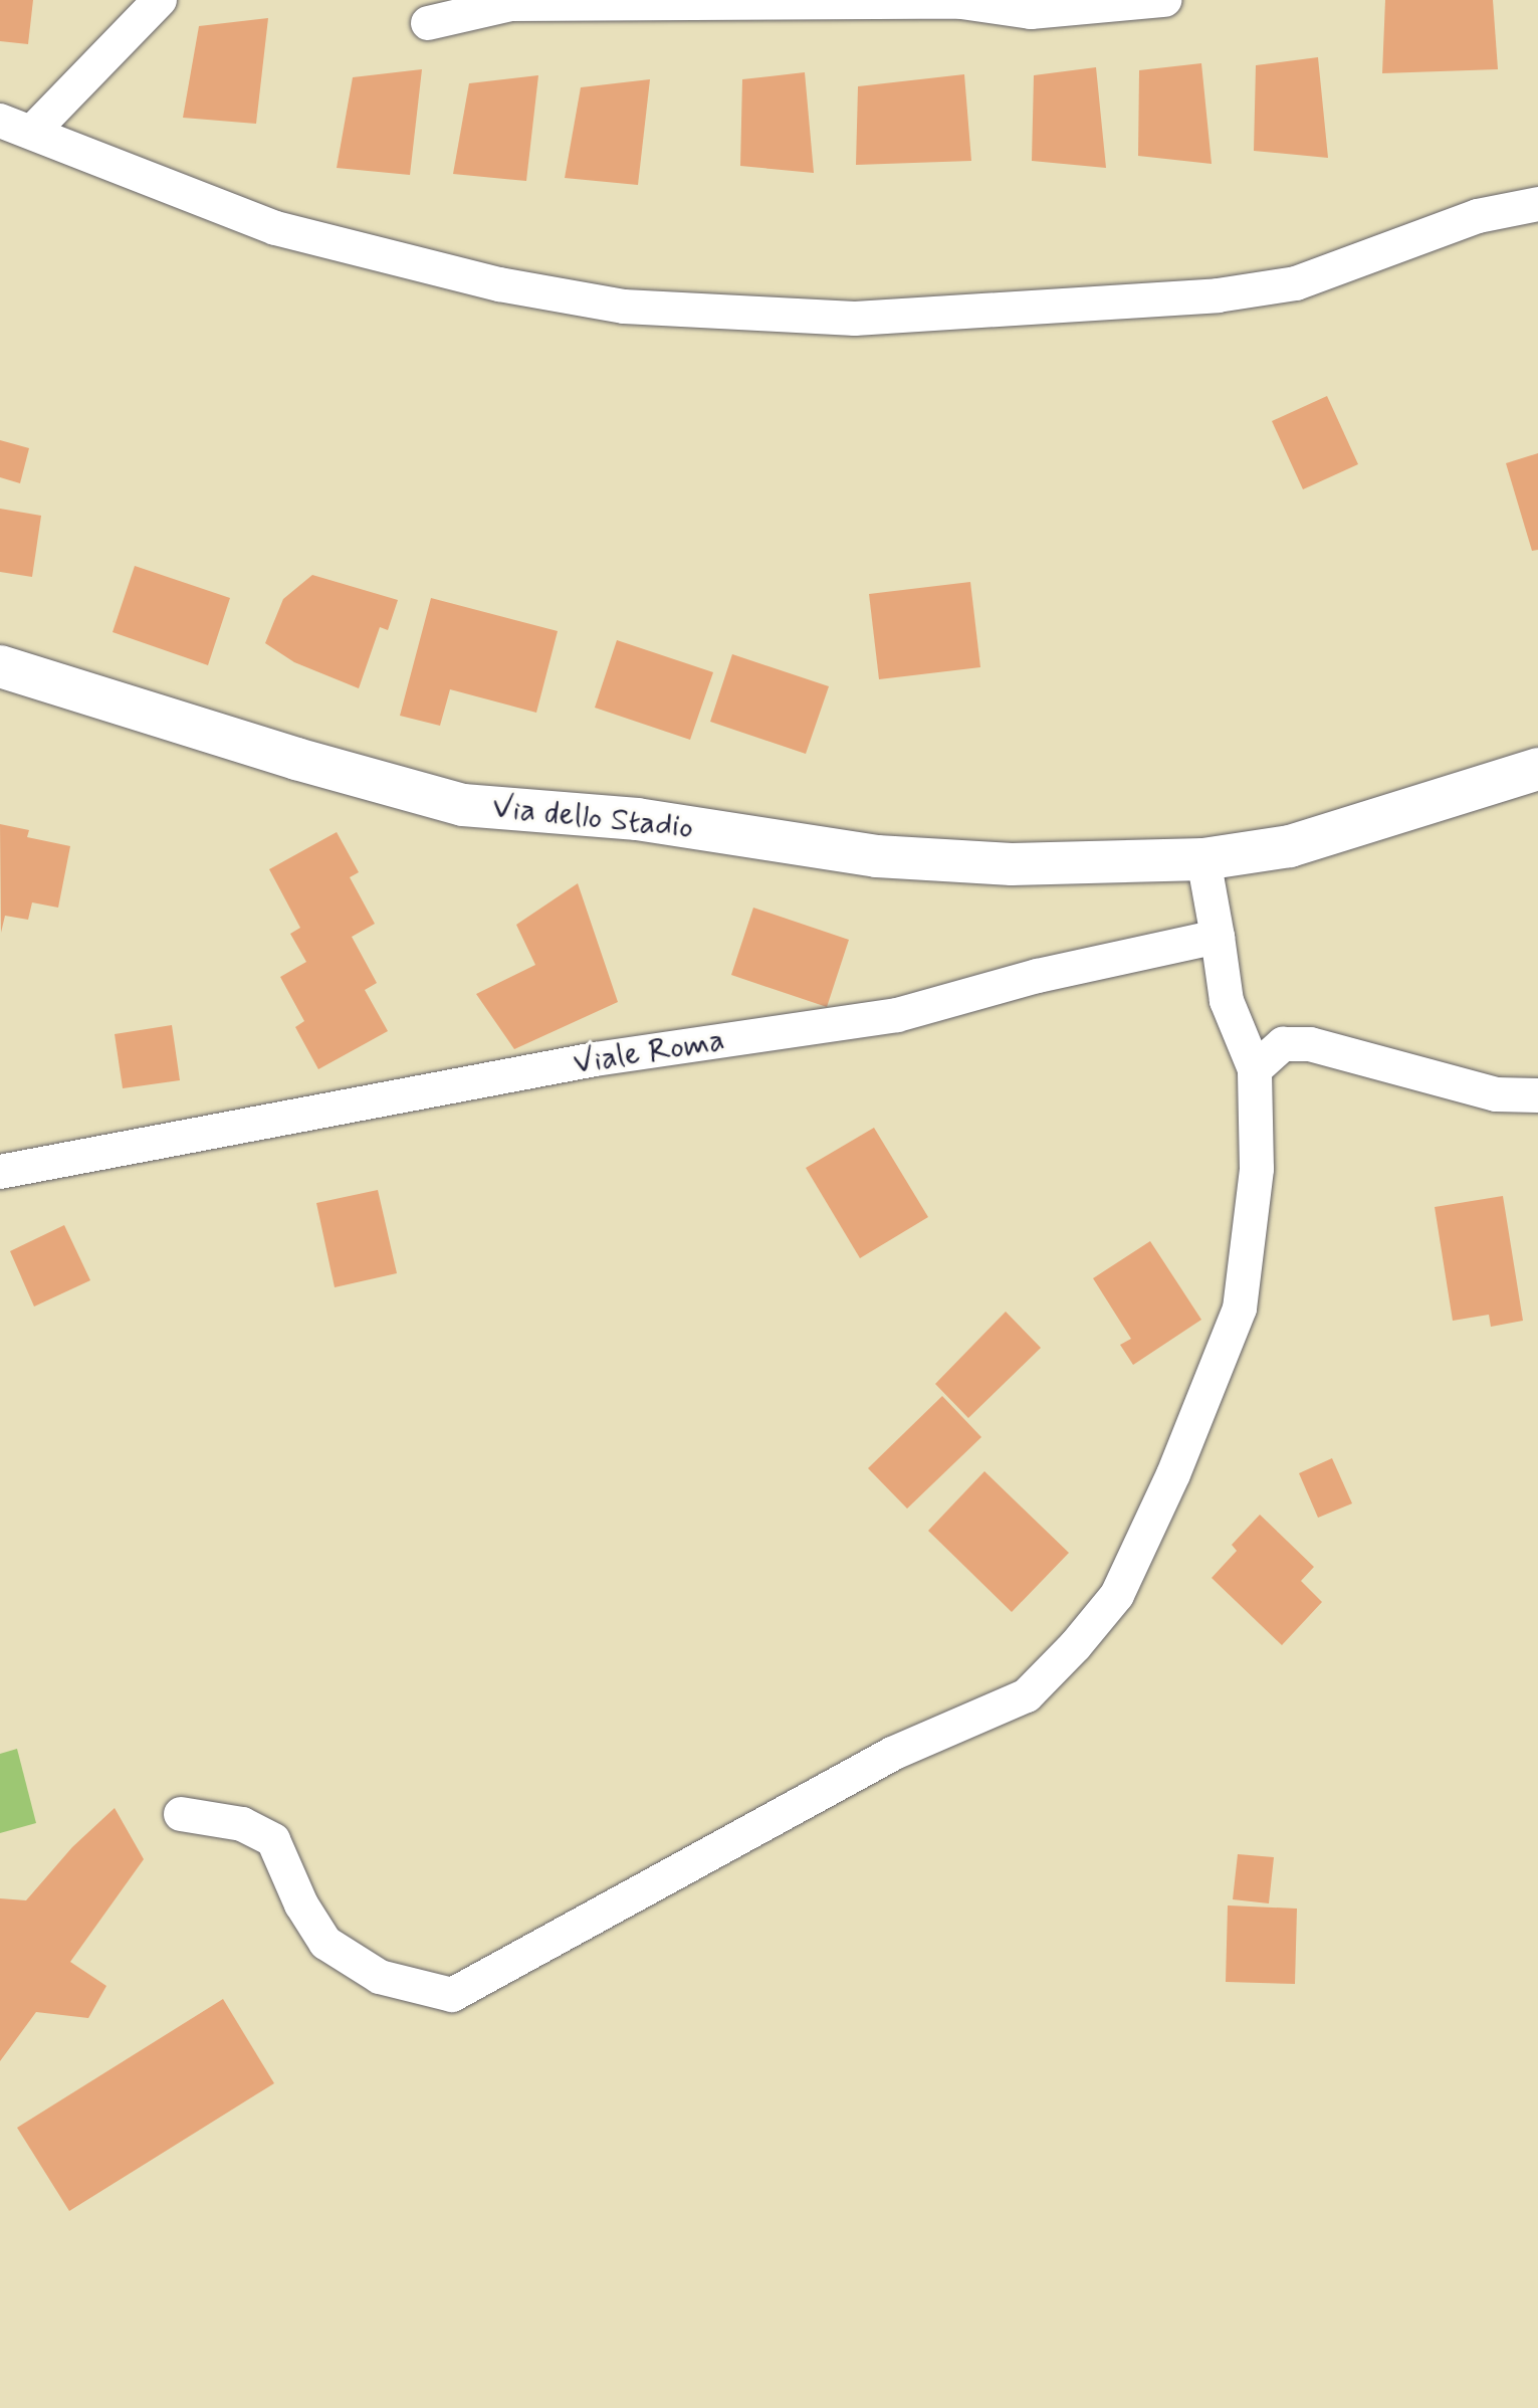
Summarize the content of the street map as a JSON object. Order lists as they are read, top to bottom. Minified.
{"streets":{"street":["Via dello Stadio","Viale Roma"]}}
